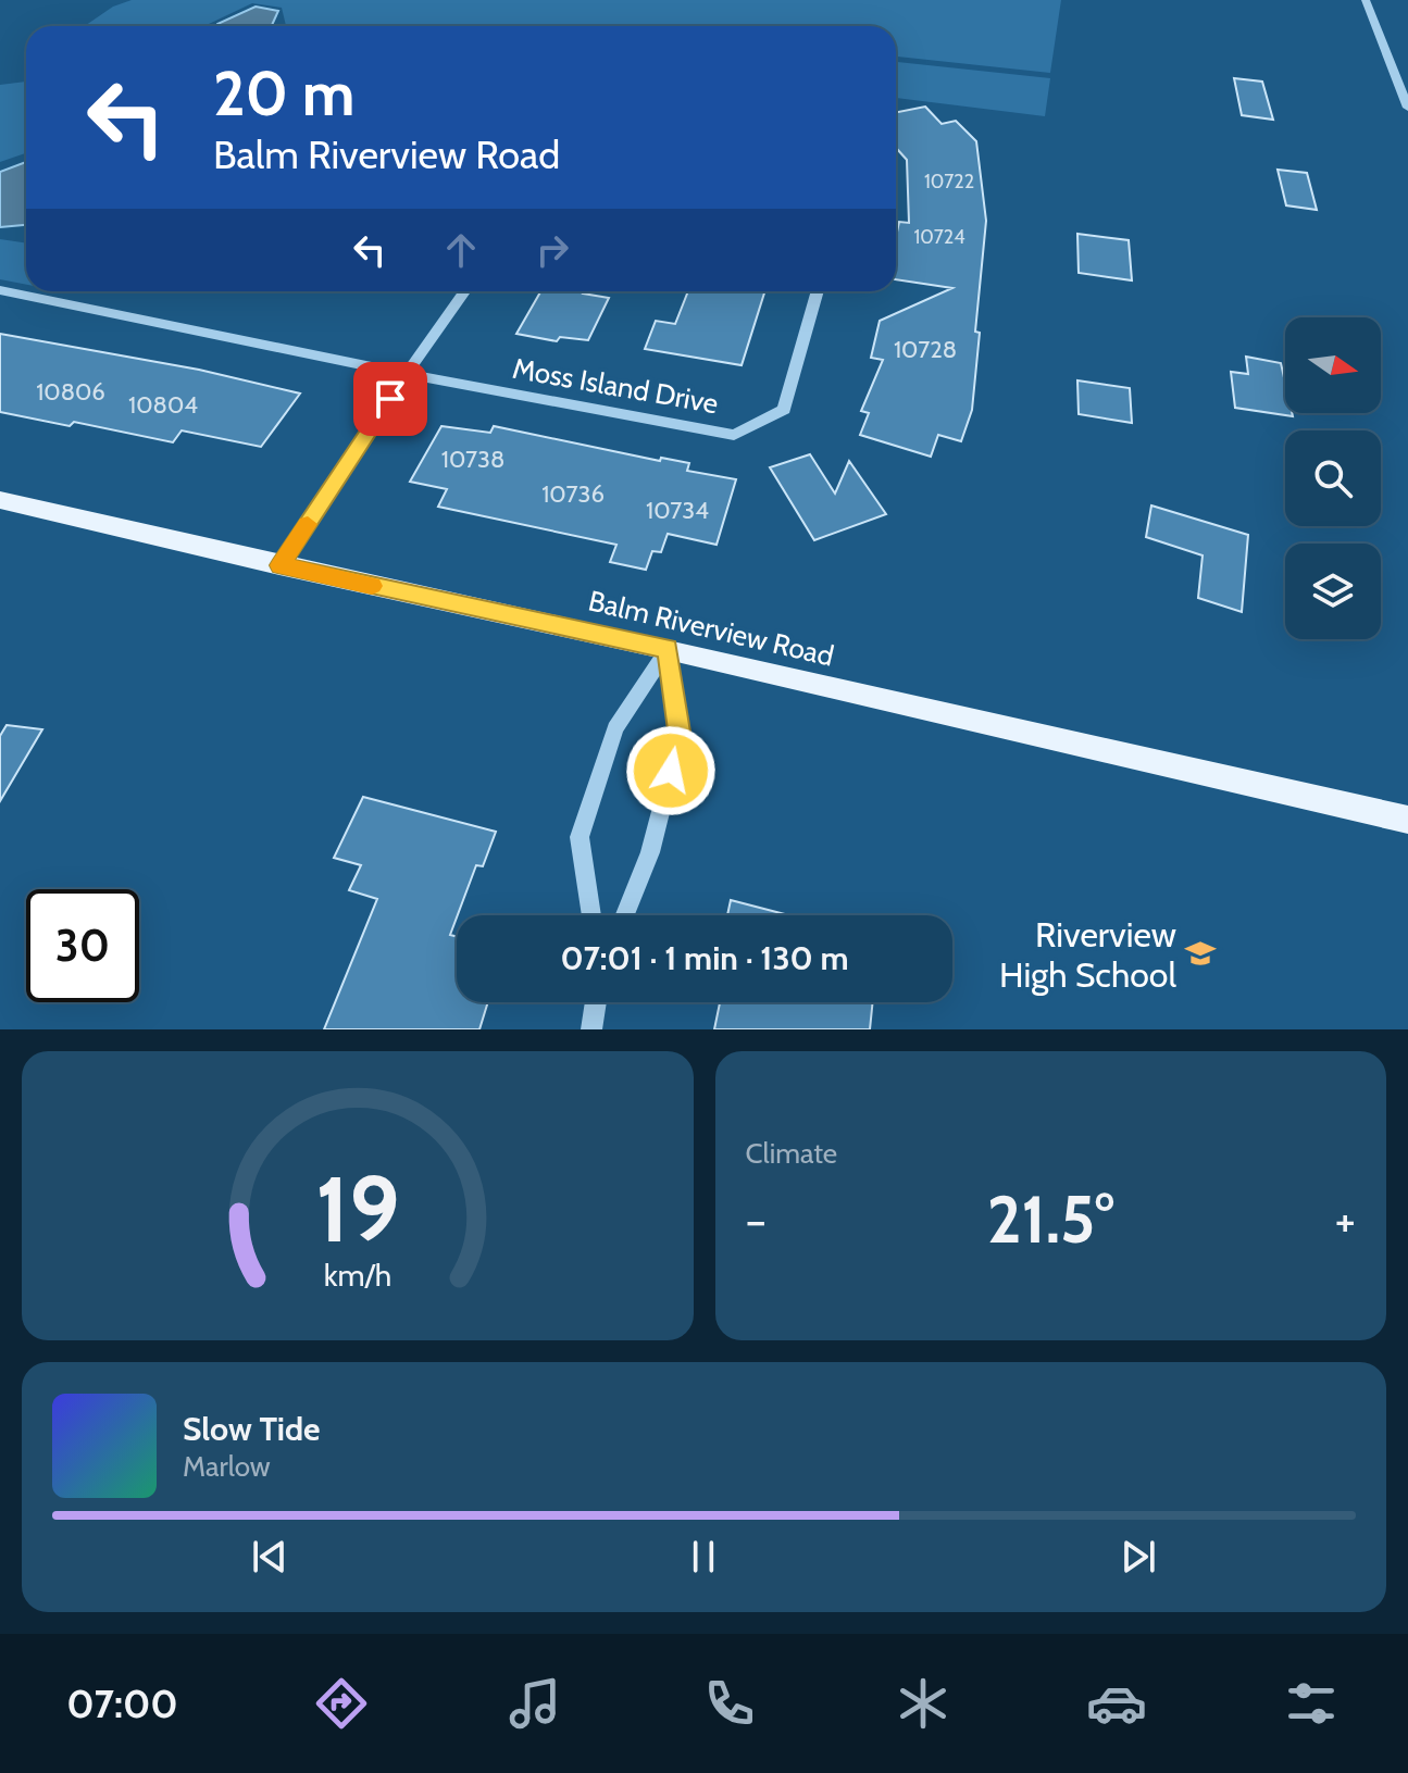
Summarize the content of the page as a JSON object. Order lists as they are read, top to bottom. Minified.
{"streets":{"main road":["Balm Riverview Road"],"street":["Moss Island Drive"]},"places":{"school or university":["Riverview High School"]},"house_numbers":["10722","10724","10728","10806","10804","10738","10736","10734"],"north":"right","page":{"turn":["20 m","Balm Riverview Road"],"limit":"30","trip":"07:01 · 1 min · 130 m","tile":"Climate","heat":["−","21.5°","+"],"song":["Slow Tide","Marlow"],"tabs":"07:00","gauge":["19","km/h"]}}
